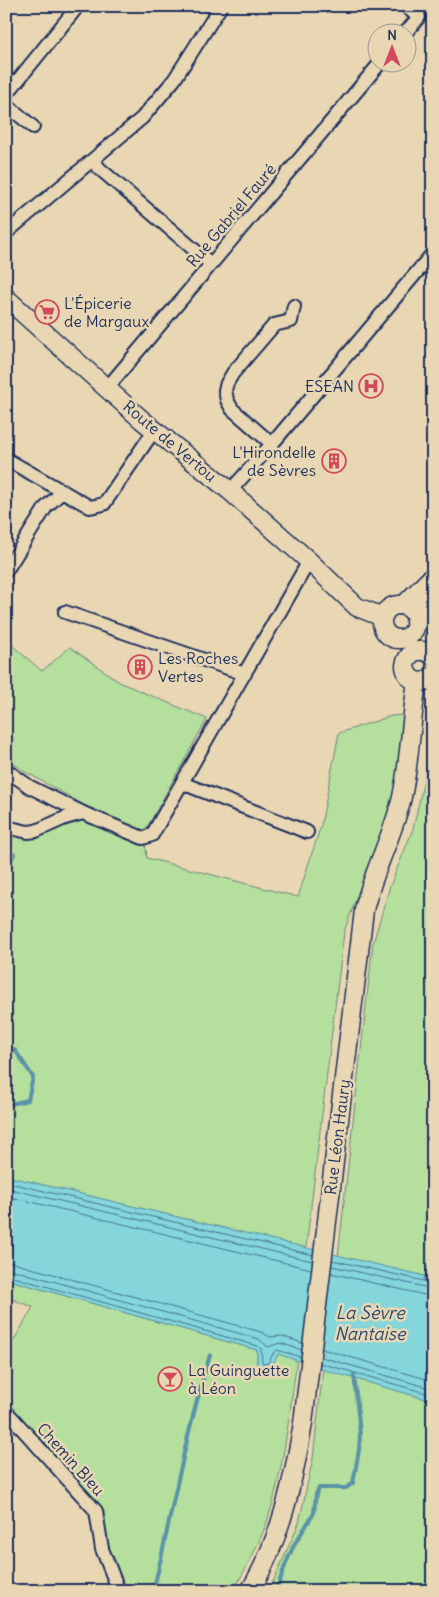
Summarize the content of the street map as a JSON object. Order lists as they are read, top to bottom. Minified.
{"streets":{"street":["Rue Gabriel Fauré","Route de Vertou","Rue Léon Haury","Chemin Bleu"]},"crossings":[["Rue Gabriel Fauré","Route de Vertou"]],"water":["La Sèvre Nantaise"],"places":{"supermarket":["L'Épicerie de Margaux"],"hospital":["ESEAN"],"building":["L'Hirondelle de Sèvres","Les Roches Vertes"],"bar":["La Guinguette à Léon"]},"north":"top"}
